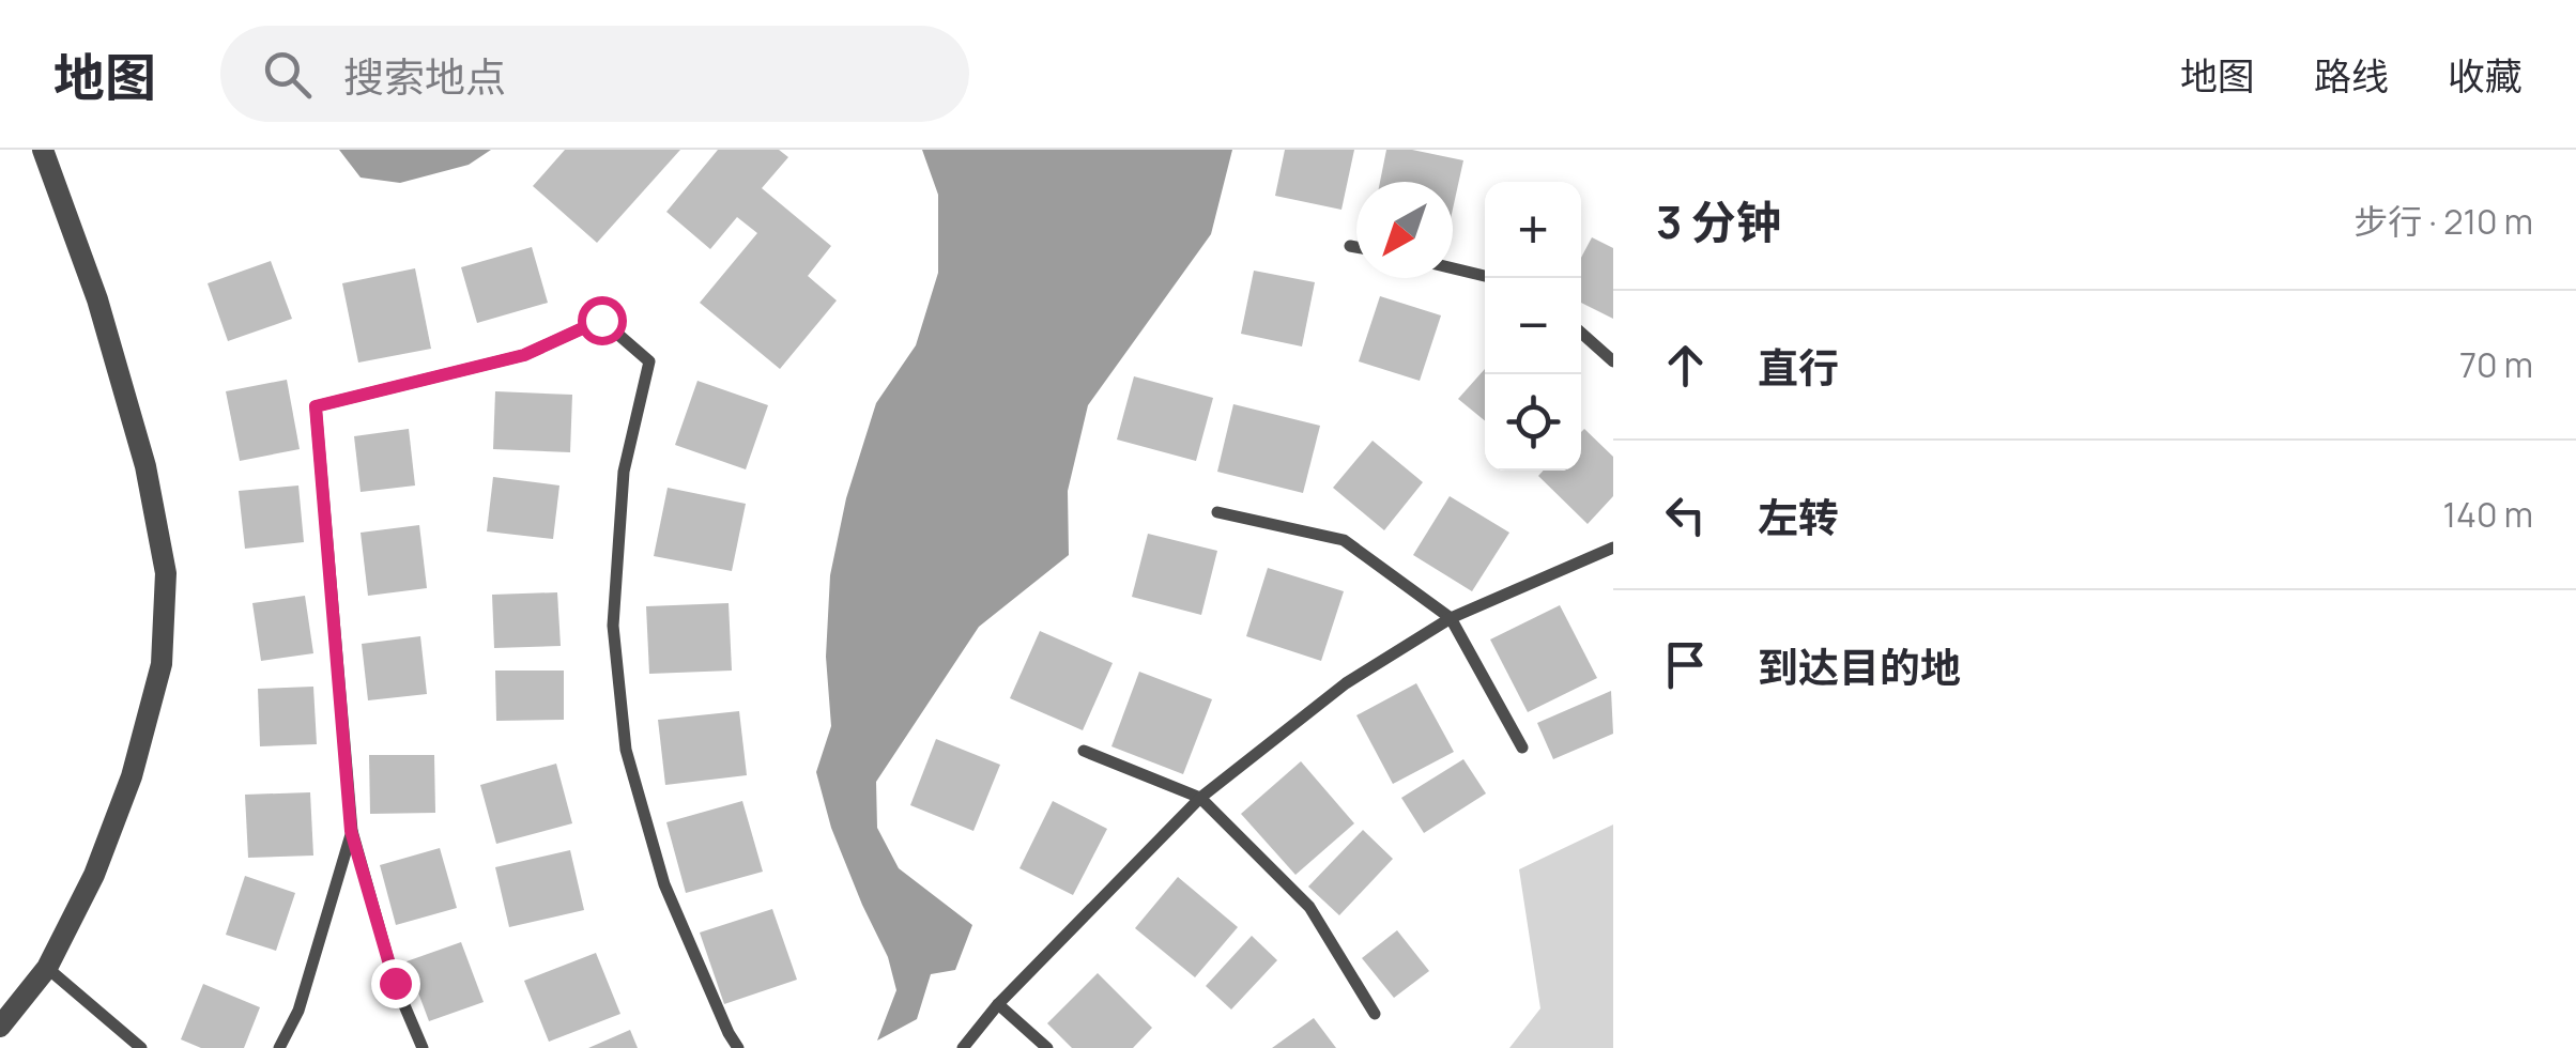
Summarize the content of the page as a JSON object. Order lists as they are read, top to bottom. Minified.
{"north":"bottom left","page":{"header":"地图","search":"搜索地点","nav":["地图","路线","收藏"],"heading":["3 分钟","步行 · 210 m"],"map_buttons":["+","−"],"list":[["直行","70 m"],["左转","140 m"],"到达目的地"]}}
